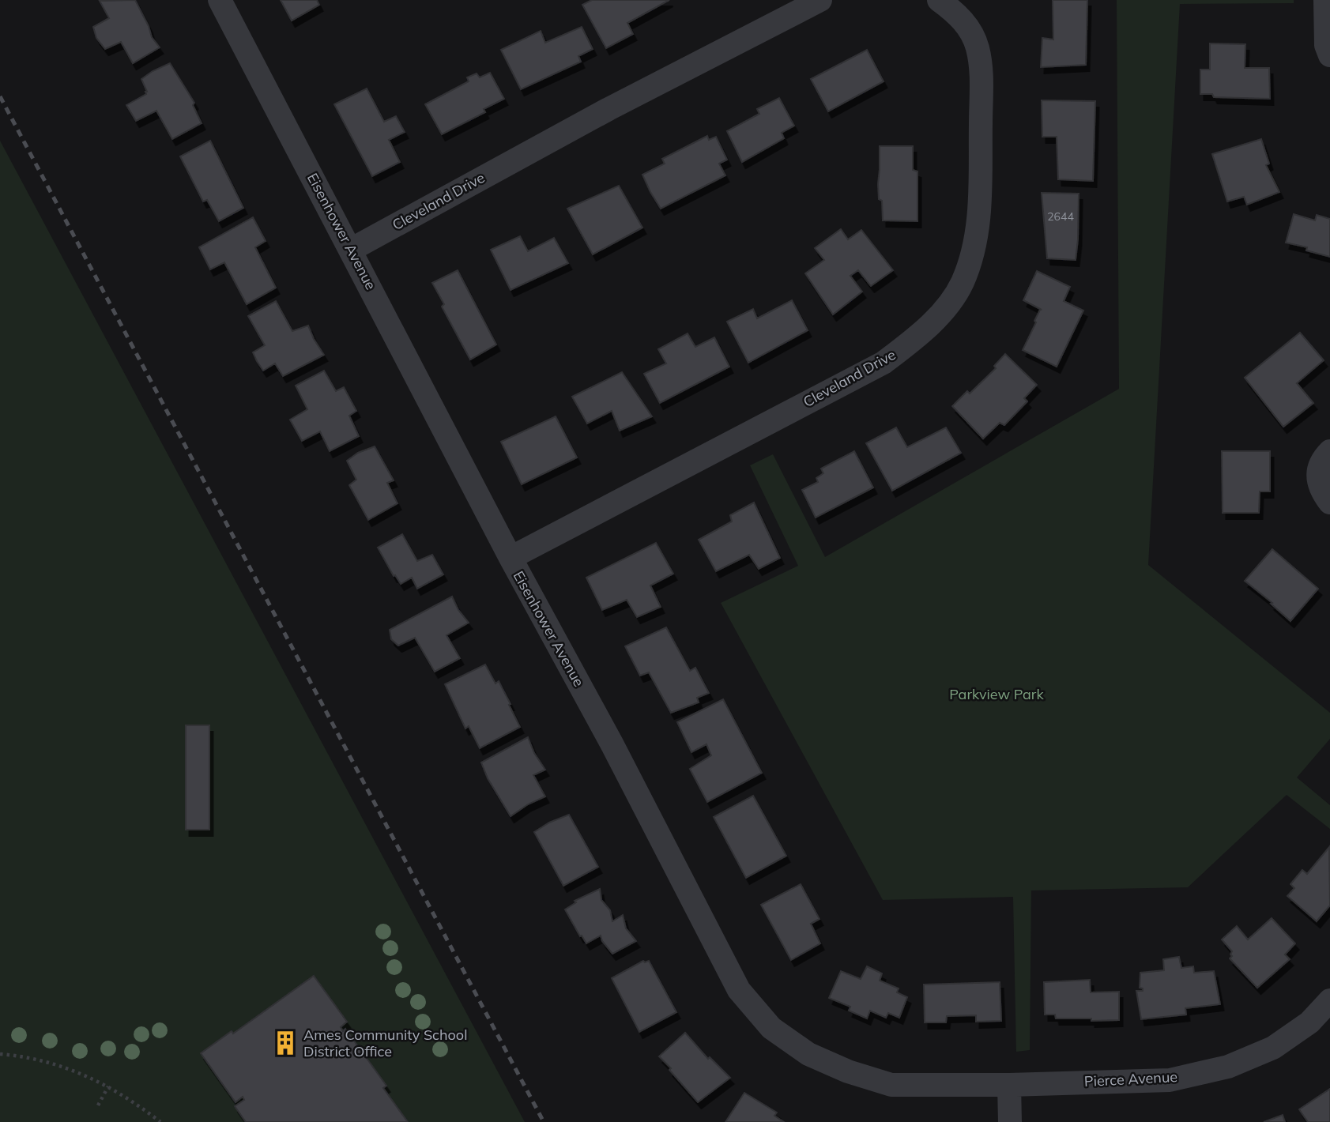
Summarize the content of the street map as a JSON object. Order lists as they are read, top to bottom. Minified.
{"streets":{"street":["Cleveland Drive","Eisenhower Avenue","Pierce Avenue"]},"crossings":[["Cleveland Drive","Eisenhower Avenue"],["Eisenhower Avenue","Pierce Avenue"]],"parks":["Parkview Park"],"places":{"building":["Ames Community School District Office"]},"house_numbers":["2644"]}
